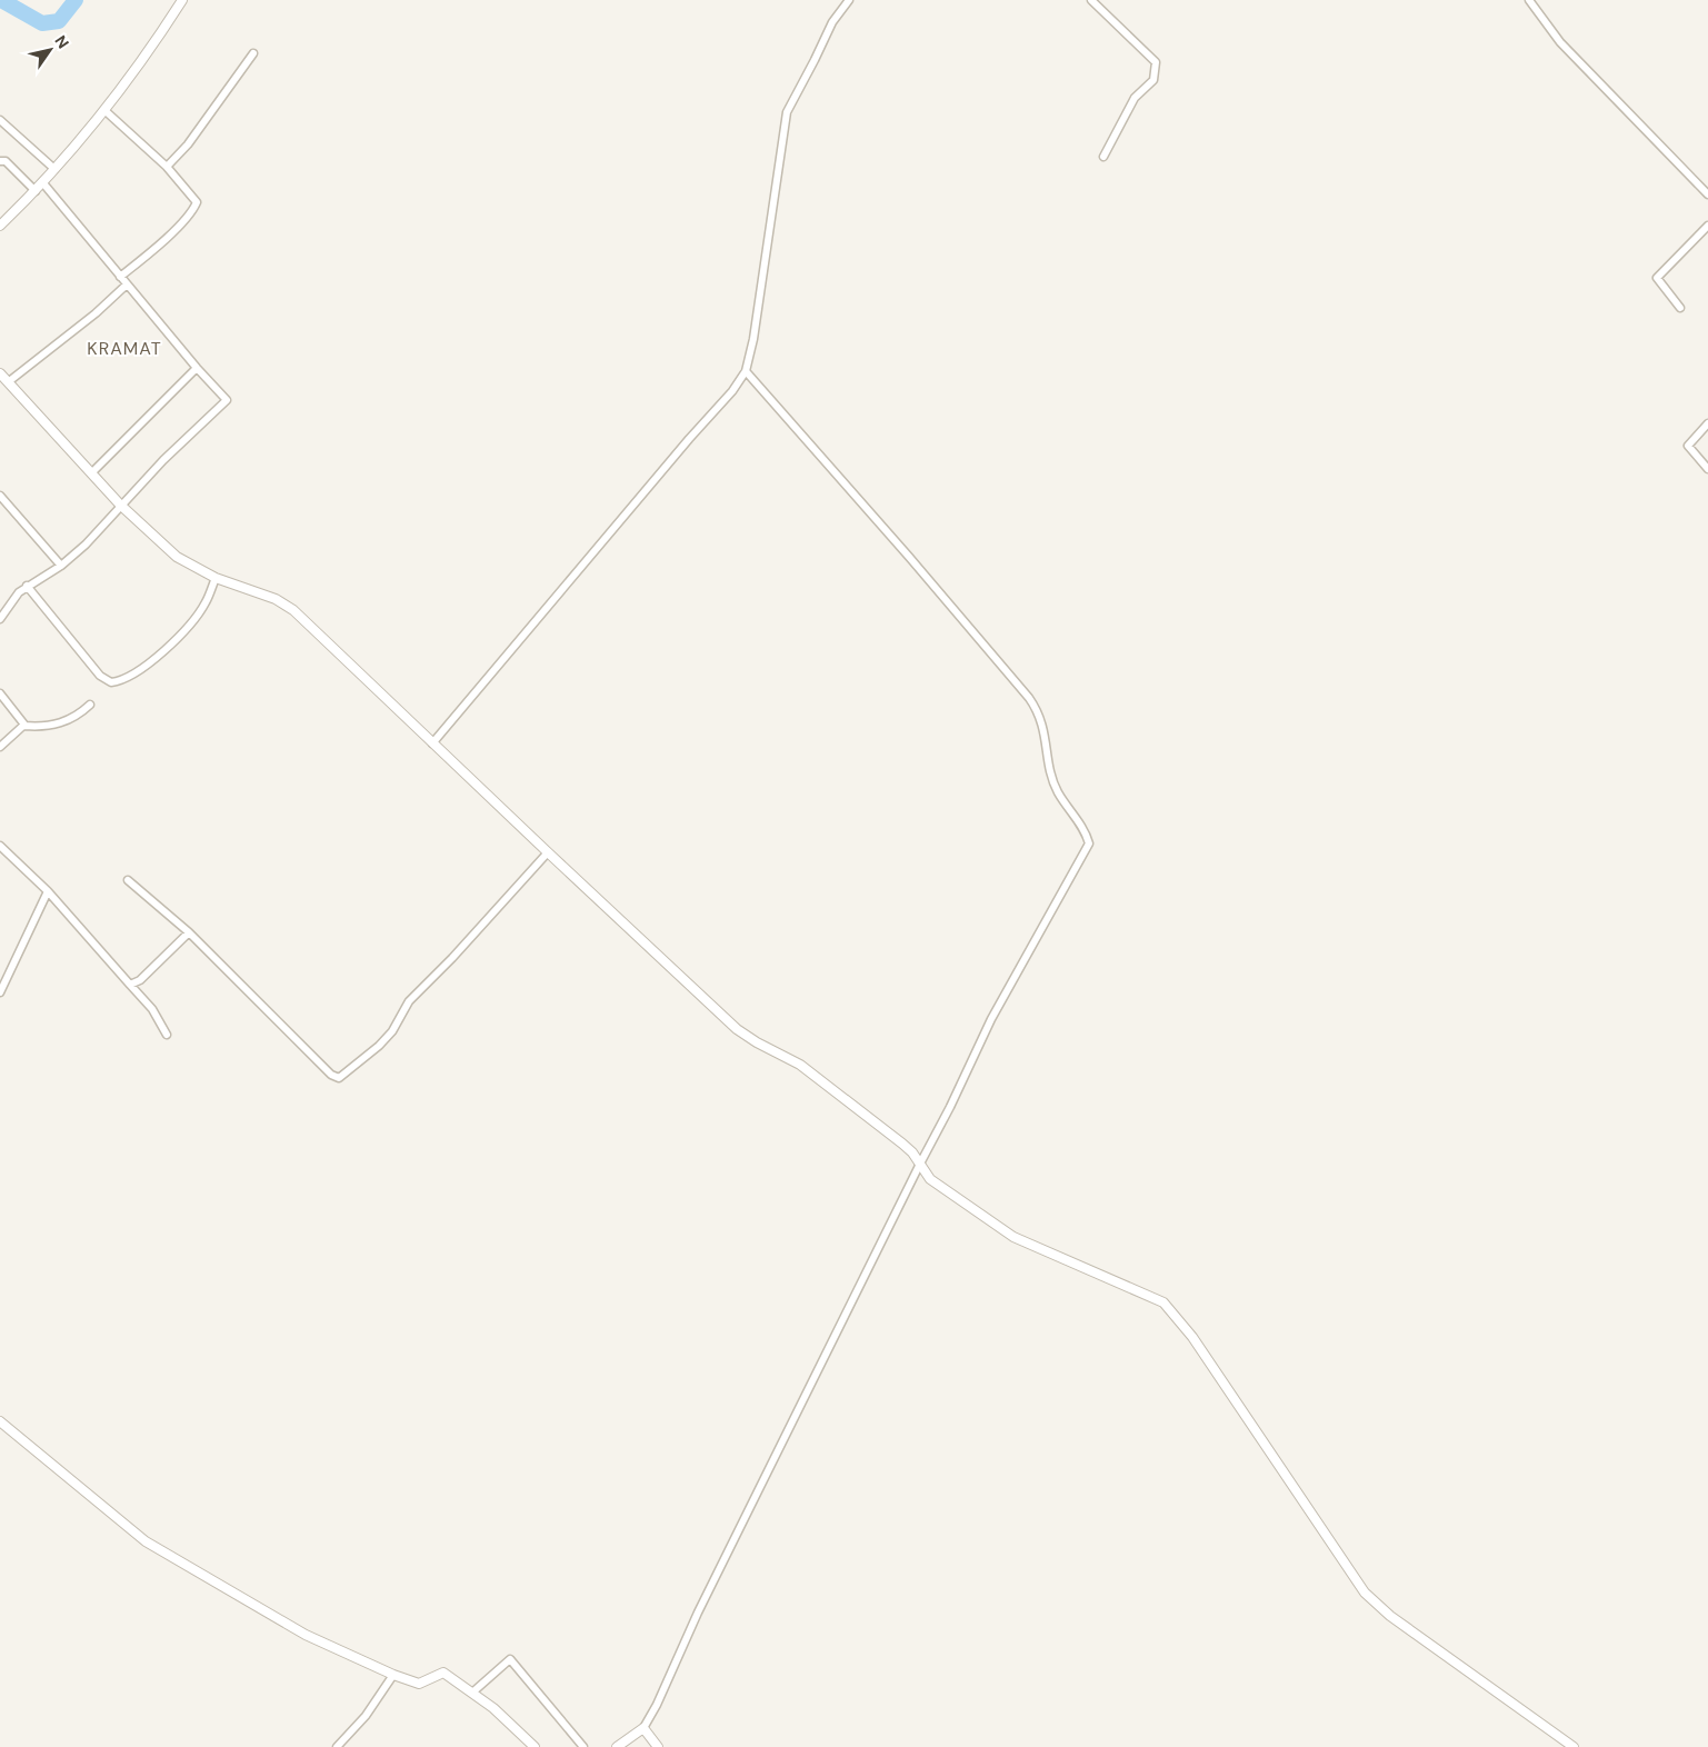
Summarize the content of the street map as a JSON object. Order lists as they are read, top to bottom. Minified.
{"districts":["KRAMAT"],"north":"top right"}
